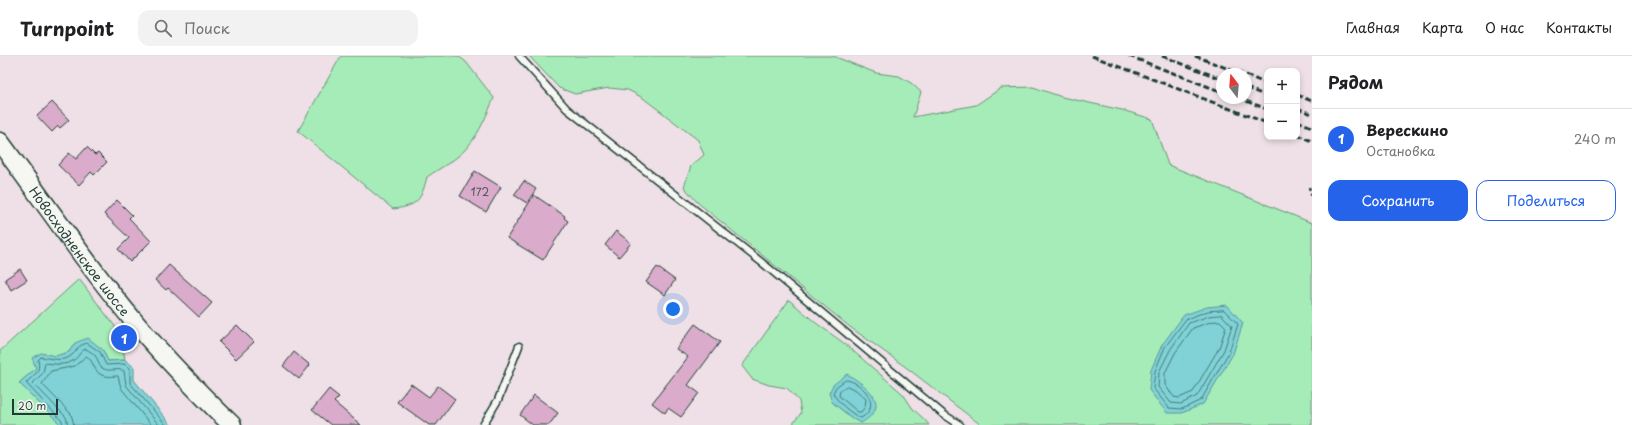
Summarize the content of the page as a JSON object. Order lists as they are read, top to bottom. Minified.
{"streets":{"main road":["Новосходненское шоссе"]},"house_numbers":["172"],"scale_bar":"20 m","north":"top","page":{"header":"Turnpoint","search":"Поиск","nav":["Главная","Карта","О нас","Контакты"],"heading":"Рядом","map_buttons":["+","−"],"list":[{"mark":"1","name":"Верескино","note":"Остановка","value":"240 m"}],"buttons":["Сохранить","Поделиться"],"pins":"1","scale":"20 m"}}
